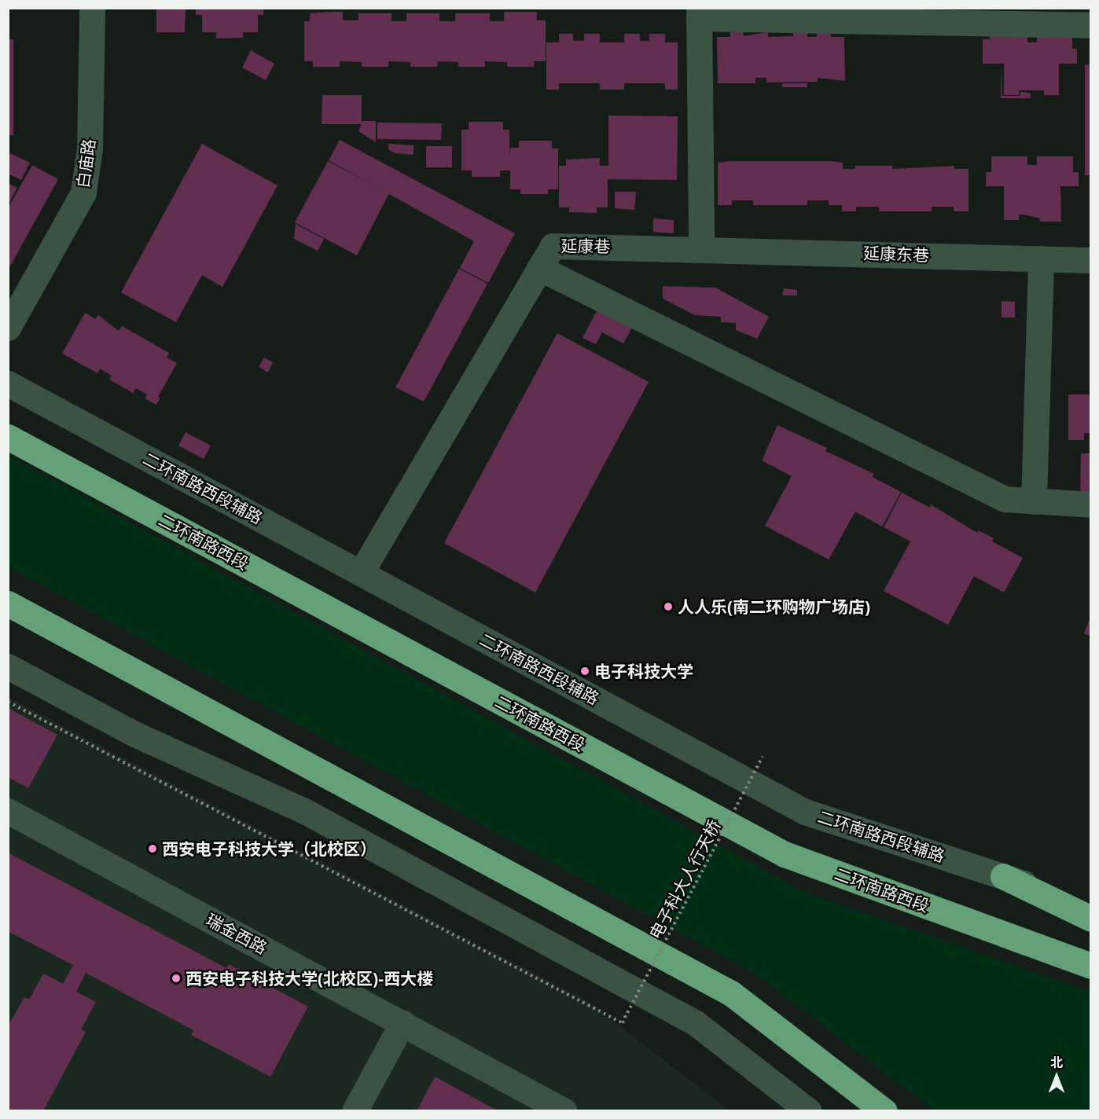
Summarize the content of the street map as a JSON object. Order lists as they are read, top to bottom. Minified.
{"streets":{"highway":["二环南路西段"],"street":["白庙路","延康巷","延康东巷","二环南路西段辅路","瑞金西路"],"path":["电子科大人行天桥"]},"crossings":[["延康巷","延康东巷"],["延康巷","二环南路西段辅路"]],"places":["人人乐(南二环购物广场店)","电子科技大学","西安电子科技大学（北校区）","西安电子科技大学(北校区)-西大楼"],"north":"top"}
